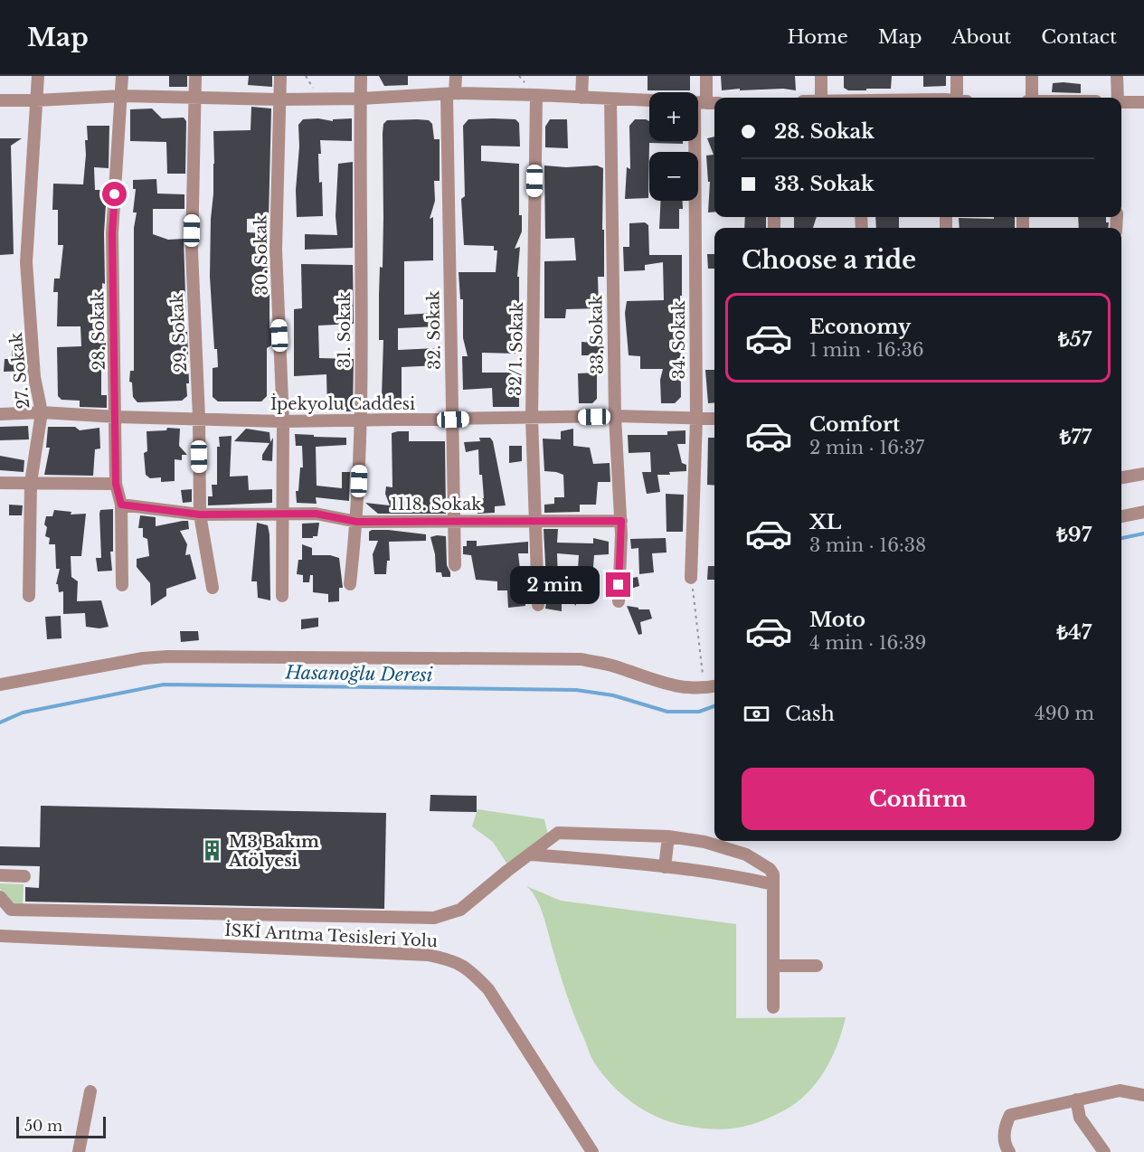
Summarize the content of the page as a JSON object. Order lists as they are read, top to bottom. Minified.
{"streets":{"street":["30. Sokak","31. Sokak","32. Sokak","28. Sokak","29. Sokak","33. Sokak","34. Sokak","32/1. Sokak","27. Sokak","İpekyolu Caddesi","1118. Sokak","İSKİ Arıtma Tesisleri Yolu"]},"crossings":[["30. Sokak","İpekyolu Caddesi"],["30. Sokak","1118. Sokak"],["31. Sokak","İpekyolu Caddesi"],["31. Sokak","1118. Sokak"],["32. Sokak","İpekyolu Caddesi"],["32. Sokak","1118. Sokak"],["28. Sokak","İpekyolu Caddesi"],["28. Sokak","1118. Sokak"],["29. Sokak","İpekyolu Caddesi"],["29. Sokak","1118. Sokak"],["33. Sokak","İpekyolu Caddesi"],["33. Sokak","1118. Sokak"],["34. Sokak","İpekyolu Caddesi"],["32/1. Sokak","İpekyolu Caddesi"],["32/1. Sokak","1118. Sokak"],["27. Sokak","İpekyolu Caddesi"]],"water":["Hasanoğlu Deresi"],"places":{"building":["M3 Bakım Atölyesi"]},"scale_bar":"50 m","page":{"header":"Map","nav":["Home","Map","About","Contact"],"map_buttons":["+","−"],"banner":["28. Sokak","33. Sokak"],"heading":"Choose a ride","list":[{"name":"Economy","note":"1 min · 16:36","value":"₺57"},{"name":"Comfort","note":"2 min · 16:37","value":"₺77"},{"name":"XL","note":"3 min · 16:38","value":"₺97"},{"name":"Moto","note":"4 min · 16:39","value":"₺47"}],"bubble":"2 min","pay":["Cash","490 m"],"buttons":"Confirm","scale":"50 m"}}
